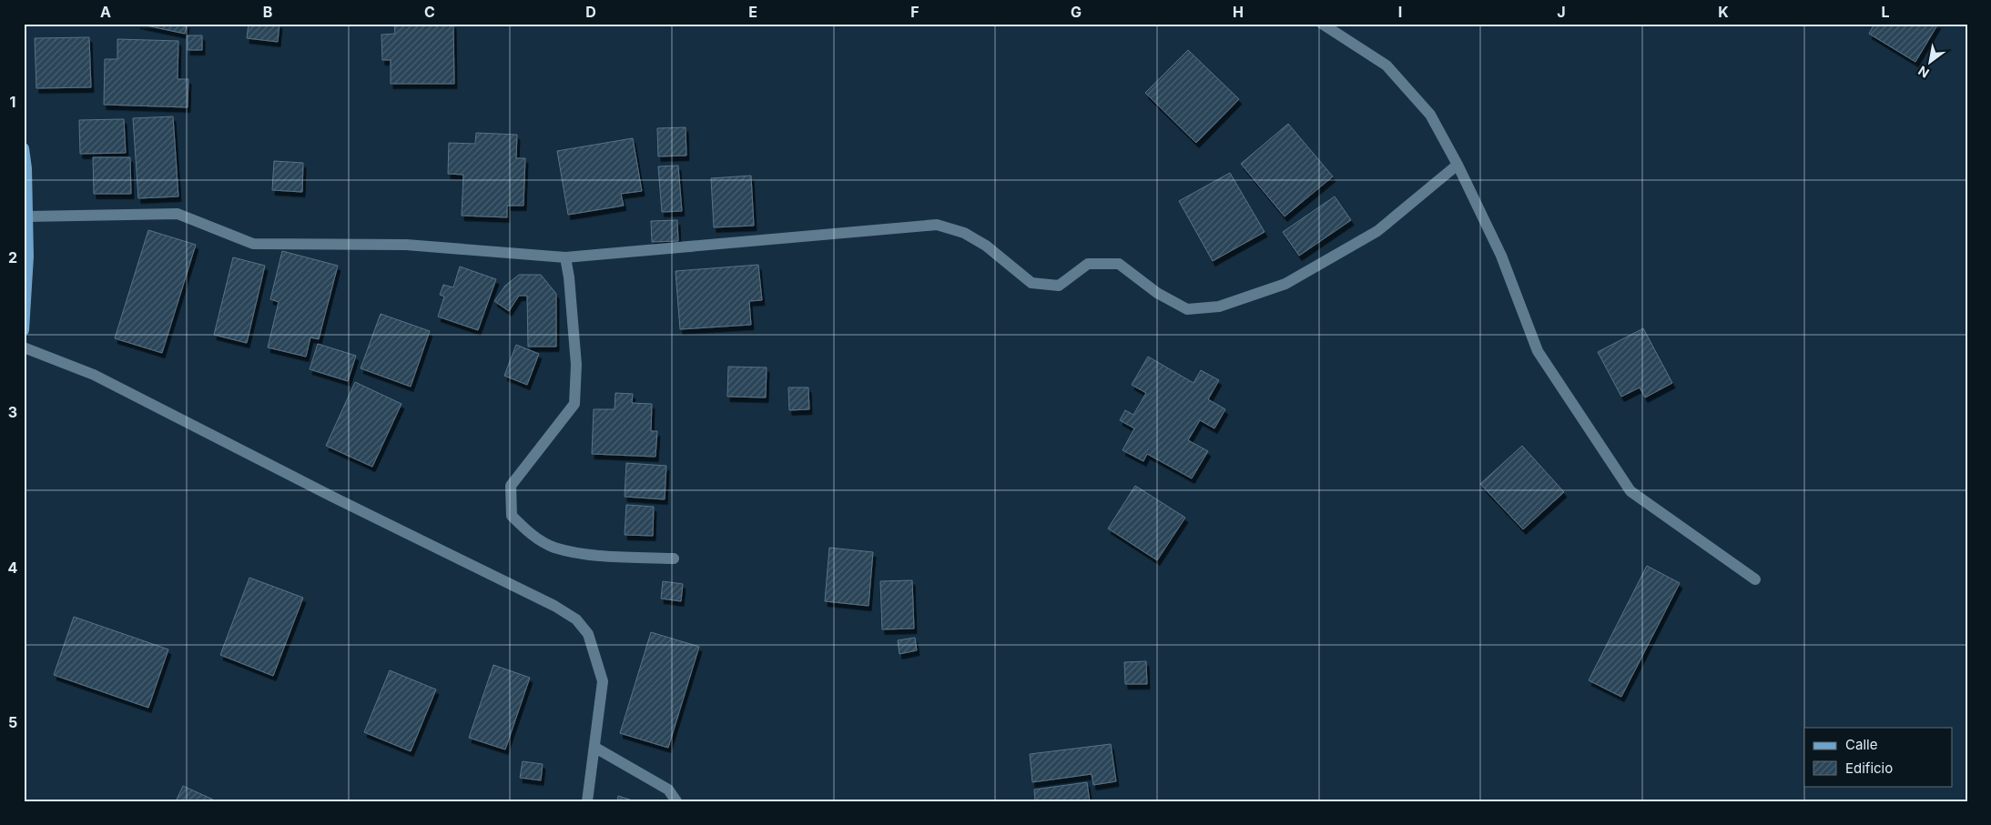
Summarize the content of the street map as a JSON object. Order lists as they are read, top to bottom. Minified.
{"legend":["Calle","Edificio"],"north":"bottom left","grid":{"columns":["A","B","C","D","E","F","G","H","I","J","K","L"],"rows":["1","2","3","4","5"]}}
